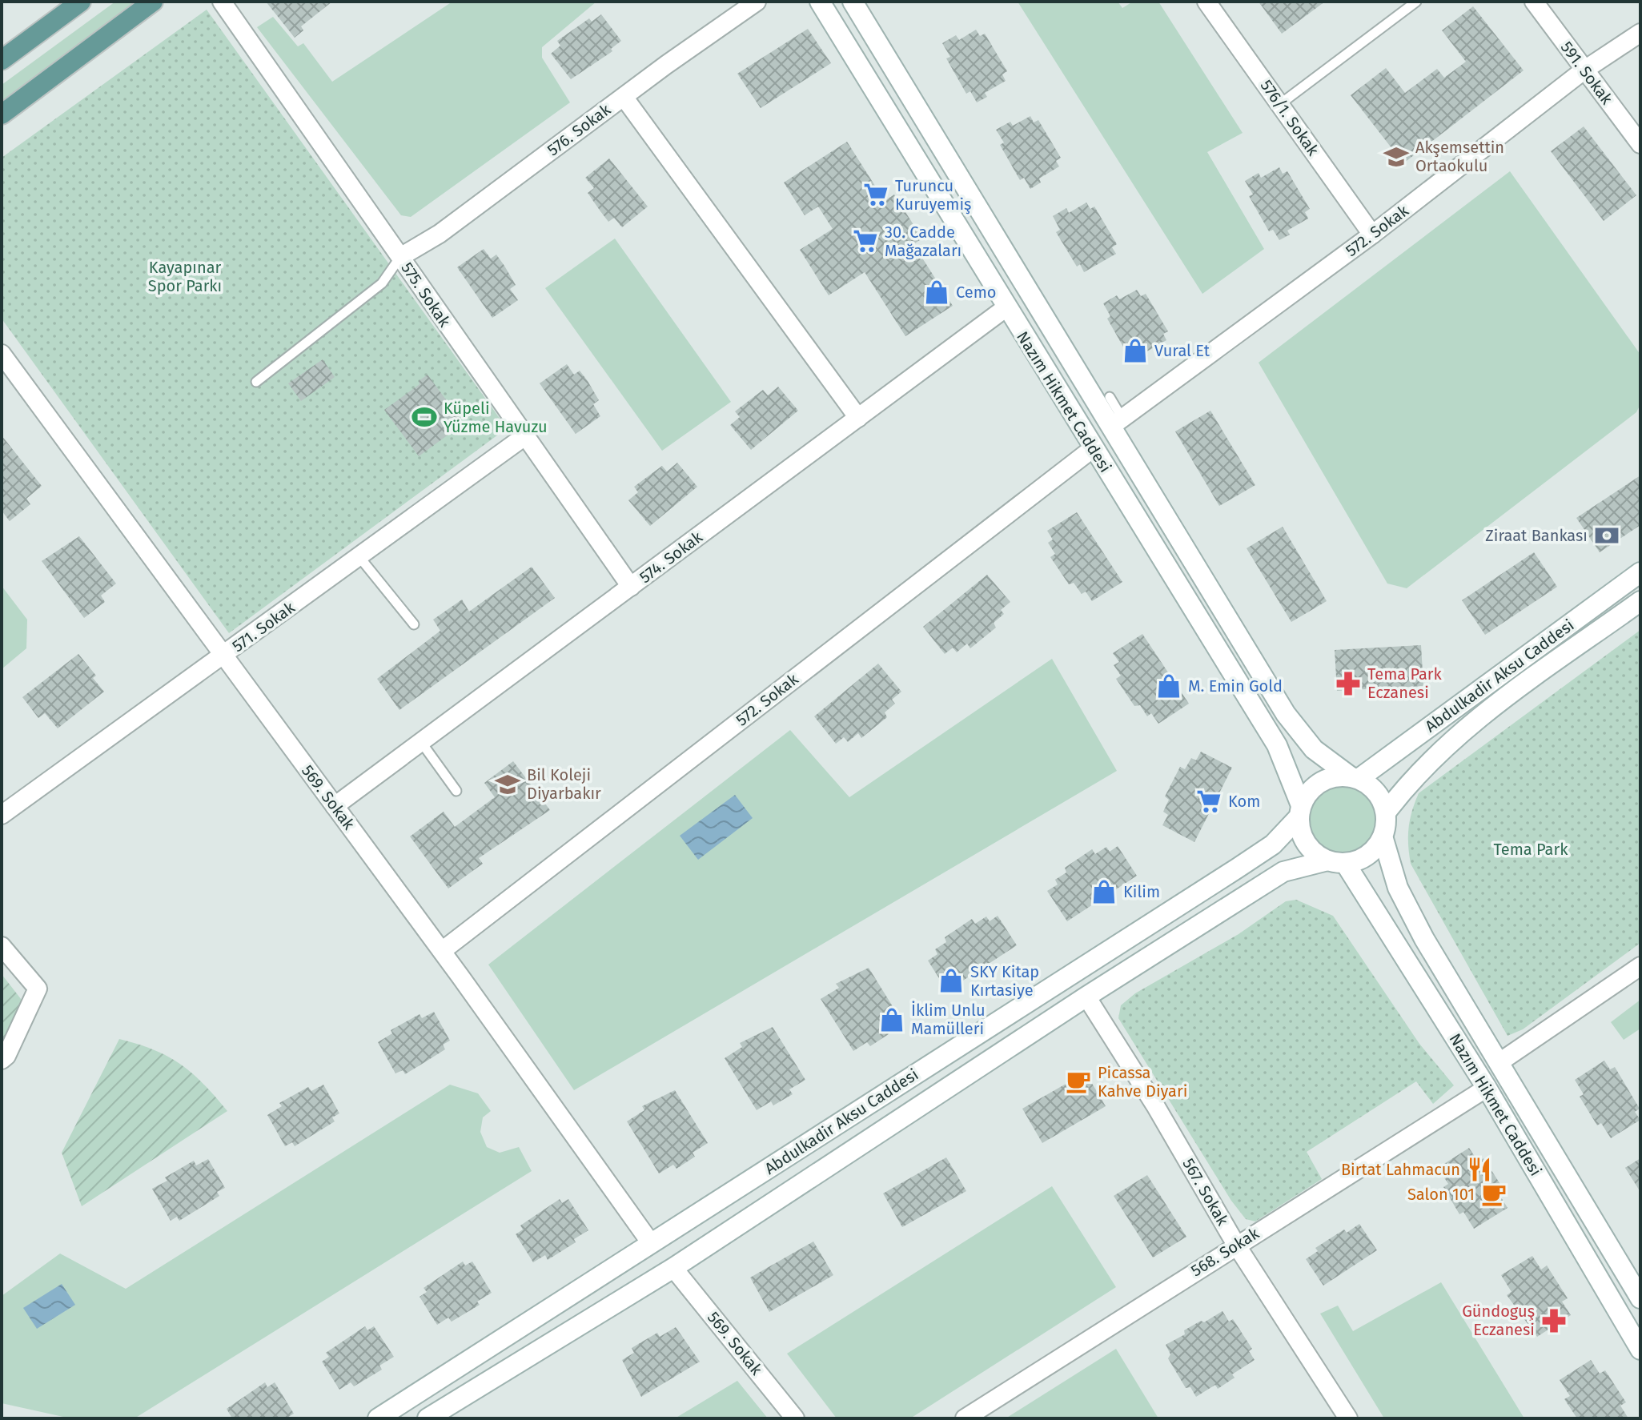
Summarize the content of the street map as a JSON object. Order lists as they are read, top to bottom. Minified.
{"streets":{"main road":["Nazım Hikmet Caddesi","Abdulkadir Aksu Caddesi"],"street":["591. Sokak","576/1. Sokak","576. Sokak","572. Sokak","575. Sokak","574. Sokak","571. Sokak","569. Sokak","567. Sokak","568. Sokak"]},"crossings":[["591. Sokak","572. Sokak"],["576/1. Sokak","572. Sokak"],["576. Sokak","575. Sokak"],["572. Sokak","Nazım Hikmet Caddesi"],["572. Sokak","569. Sokak"],["575. Sokak","574. Sokak"],["575. Sokak","571. Sokak"],["Nazım Hikmet Caddesi","574. Sokak"],["Nazım Hikmet Caddesi","Abdulkadir Aksu Caddesi"],["Nazım Hikmet Caddesi","568. Sokak"],["574. Sokak","569. Sokak"],["571. Sokak","569. Sokak"],["Abdulkadir Aksu Caddesi","569. Sokak"],["Abdulkadir Aksu Caddesi","567. Sokak"],["567. Sokak","568. Sokak"]],"parks":["Kayapınar Spor Parkı","Tema Park"],"places":{"school or university":["Akşemsettin Ortaokulu","Bil Koleji Diyarbakır"],"supermarket":["Turuncu Kuruyemiş","30. Cadde Mağazaları","Kom"],"shop":["Cemo","Vural Et","M. Emin Gold","Kilim","SKY Kitap Kırtasiye","İklim Unlu Mamülleri"],"sports":["Küpeli Yüzme Havuzu"],"bank":["Ziraat Bankası"],"pharmacy":["Tema Park Eczanesi","Gündoguş Eczanesi"],"cafe":["Picassa Kahve Diyari","Salon 101"],"restaurant":["Birtat Lahmacun"]}}
